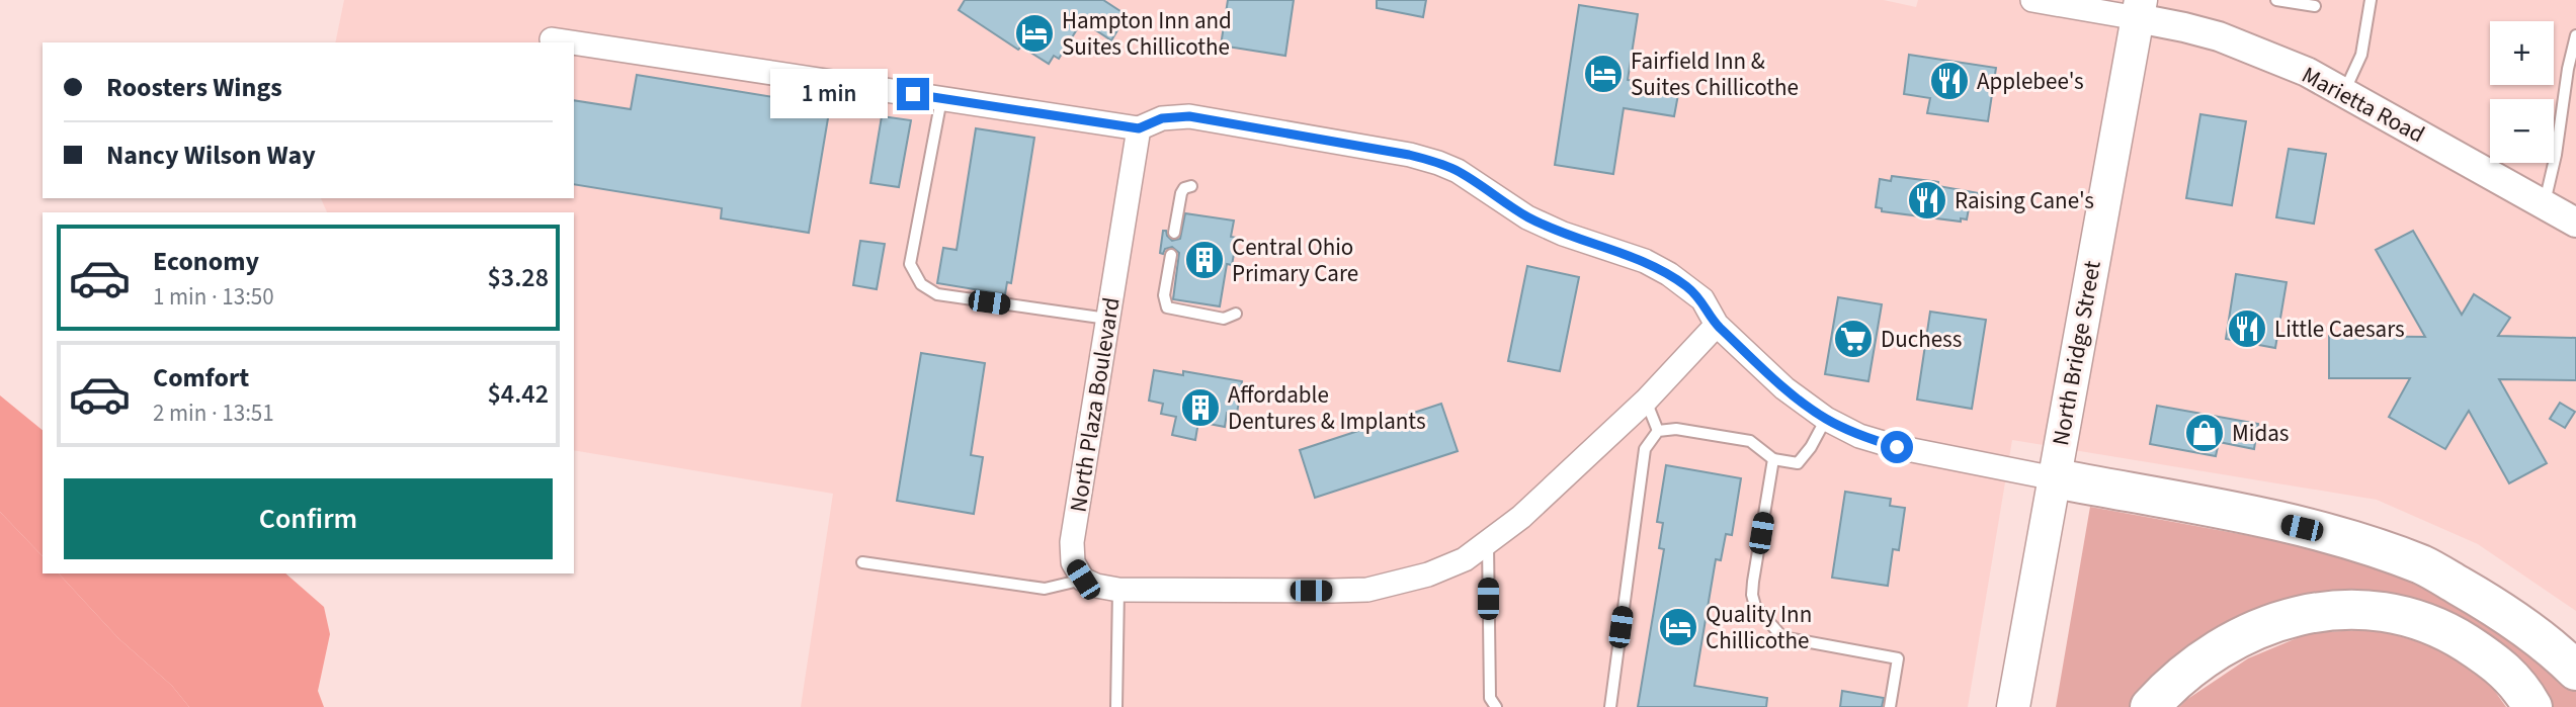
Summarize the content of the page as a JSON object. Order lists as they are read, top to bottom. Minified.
{"streets":{"main road":["North Bridge Street"],"street":["Marietta Road","North Plaza Boulevard"]},"crossings":[["Marietta Road","North Bridge Street"]],"places":{"hotel":["Hampton Inn and Suites Chillicothe","Fairfield Inn & Suites Chillicothe","Quality Inn Chillicothe"],"restaurant":["Applebee's","Raising Cane's","Little Caesars"],"building":["Central Ohio Primary Care","Affordable Dentures & Implants"],"supermarket":["Duchess"],"shop":["Midas"]},"page":{"map_buttons":["+","−"],"banner":["Roosters Wings","Nancy Wilson Way"],"bubble":"1 min","list":[{"name":"Economy","note":"1 min · 13:50","value":"$3.28"},{"name":"Comfort","note":"2 min · 13:51","value":"$4.42"}],"buttons":"Confirm"}}
